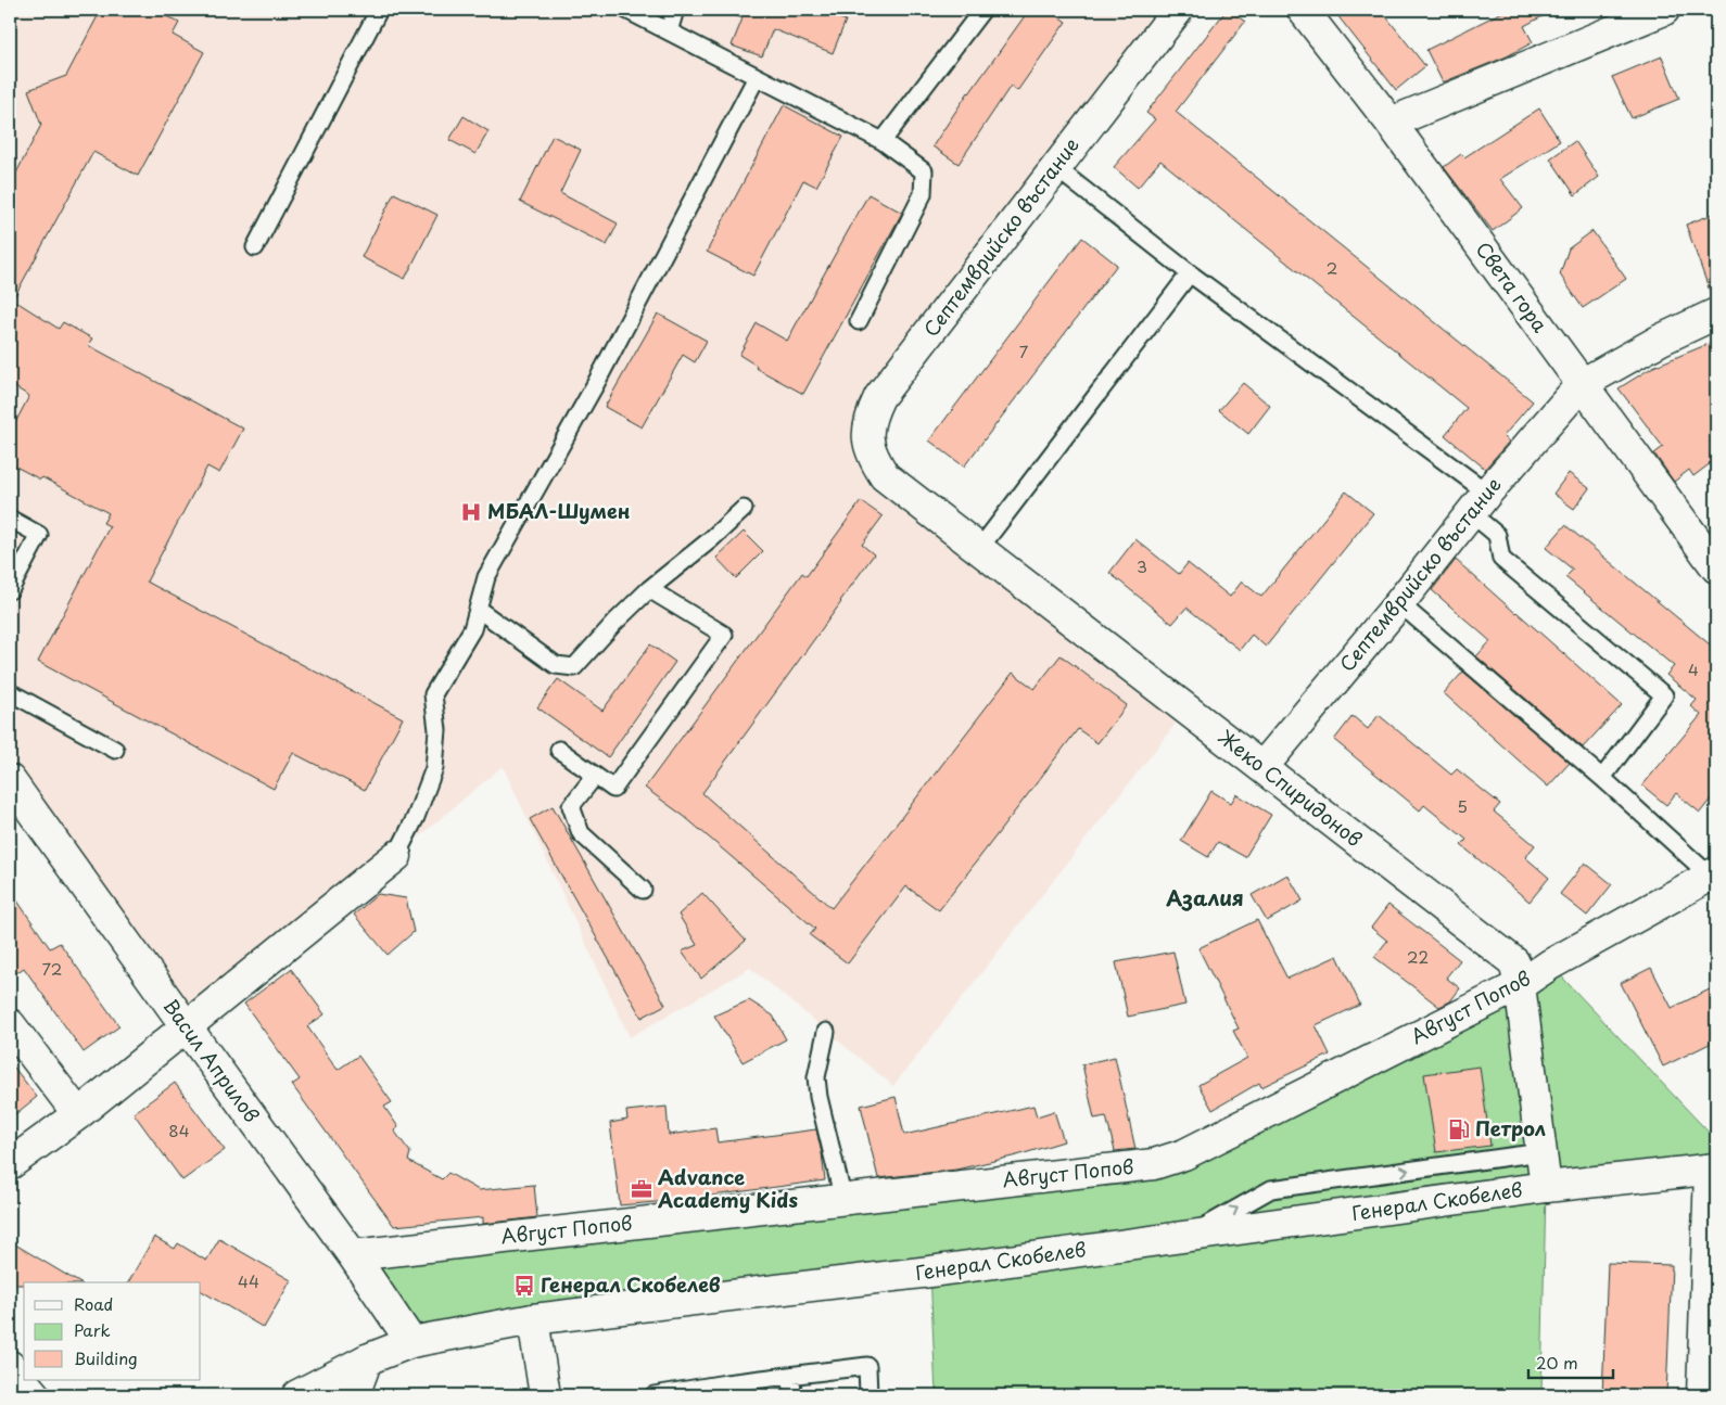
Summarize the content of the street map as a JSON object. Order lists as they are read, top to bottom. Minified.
{"streets":{"street":["Септемврийско въстание","Света гора","Жеко Спиридонов","Август Попов","Васил Априлов","Генерал Скобелев"]},"crossings":[["Септемврийско въстание","Света гора"],["Септемврийско въстание","Жеко Спиридонов"],["Жеко Спиридонов","Август Попов"],["Жеко Спиридонов","Генерал Скобелев"],["Август Попов","Васил Априлов"],["Васил Априлов","Генерал Скобелев"]],"districts":["Азалия"],"places":{"hospital":["МБАЛ-Шумен"],"fuel station":["Петрол"],"office":["Advance Academy Kids"],"bus stop":["Генерал Скобелев"]},"house_numbers":["2","7","3","4","5","22","72","84","44"],"legend":["Road","Park","Building"],"scale_bar":"20 m"}
